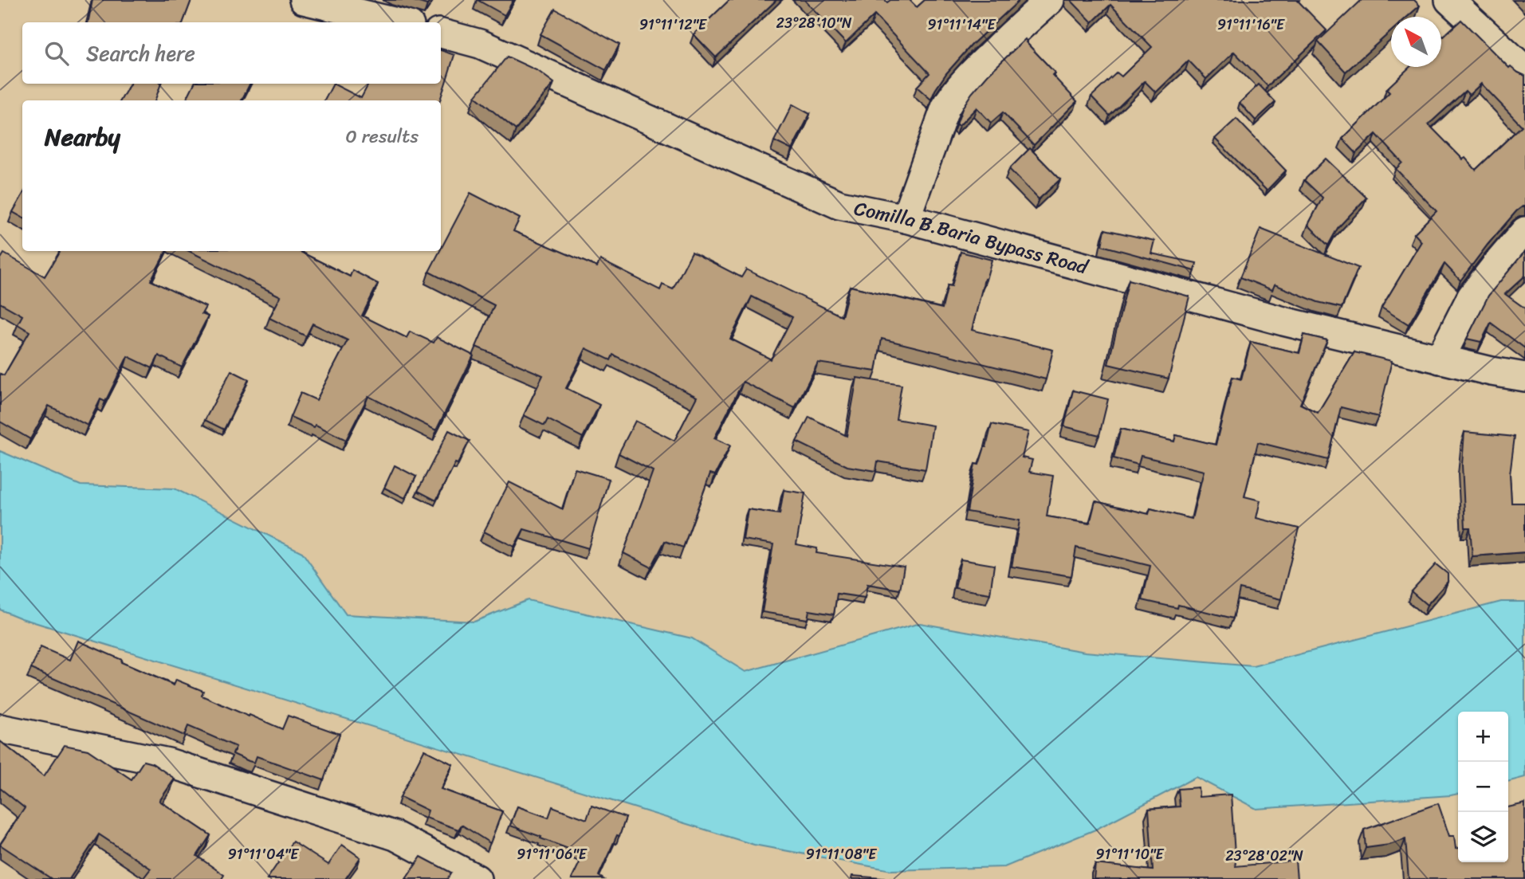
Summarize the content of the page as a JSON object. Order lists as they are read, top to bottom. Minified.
{"streets":{"street":["Comilla B.Baria Bypass Road"]},"north":"top left","page":{"search":"Search here","heading":["Nearby","0 results"],"map_buttons":["+","−"]},"coordinates":["23°28'10\"N","91°11'12\"E","91°11'14\"E","91°11'16\"E","91°11'04\"E","91°11'06\"E","91°11'08\"E","91°11'10\"E","23°28'02\"N"]}
